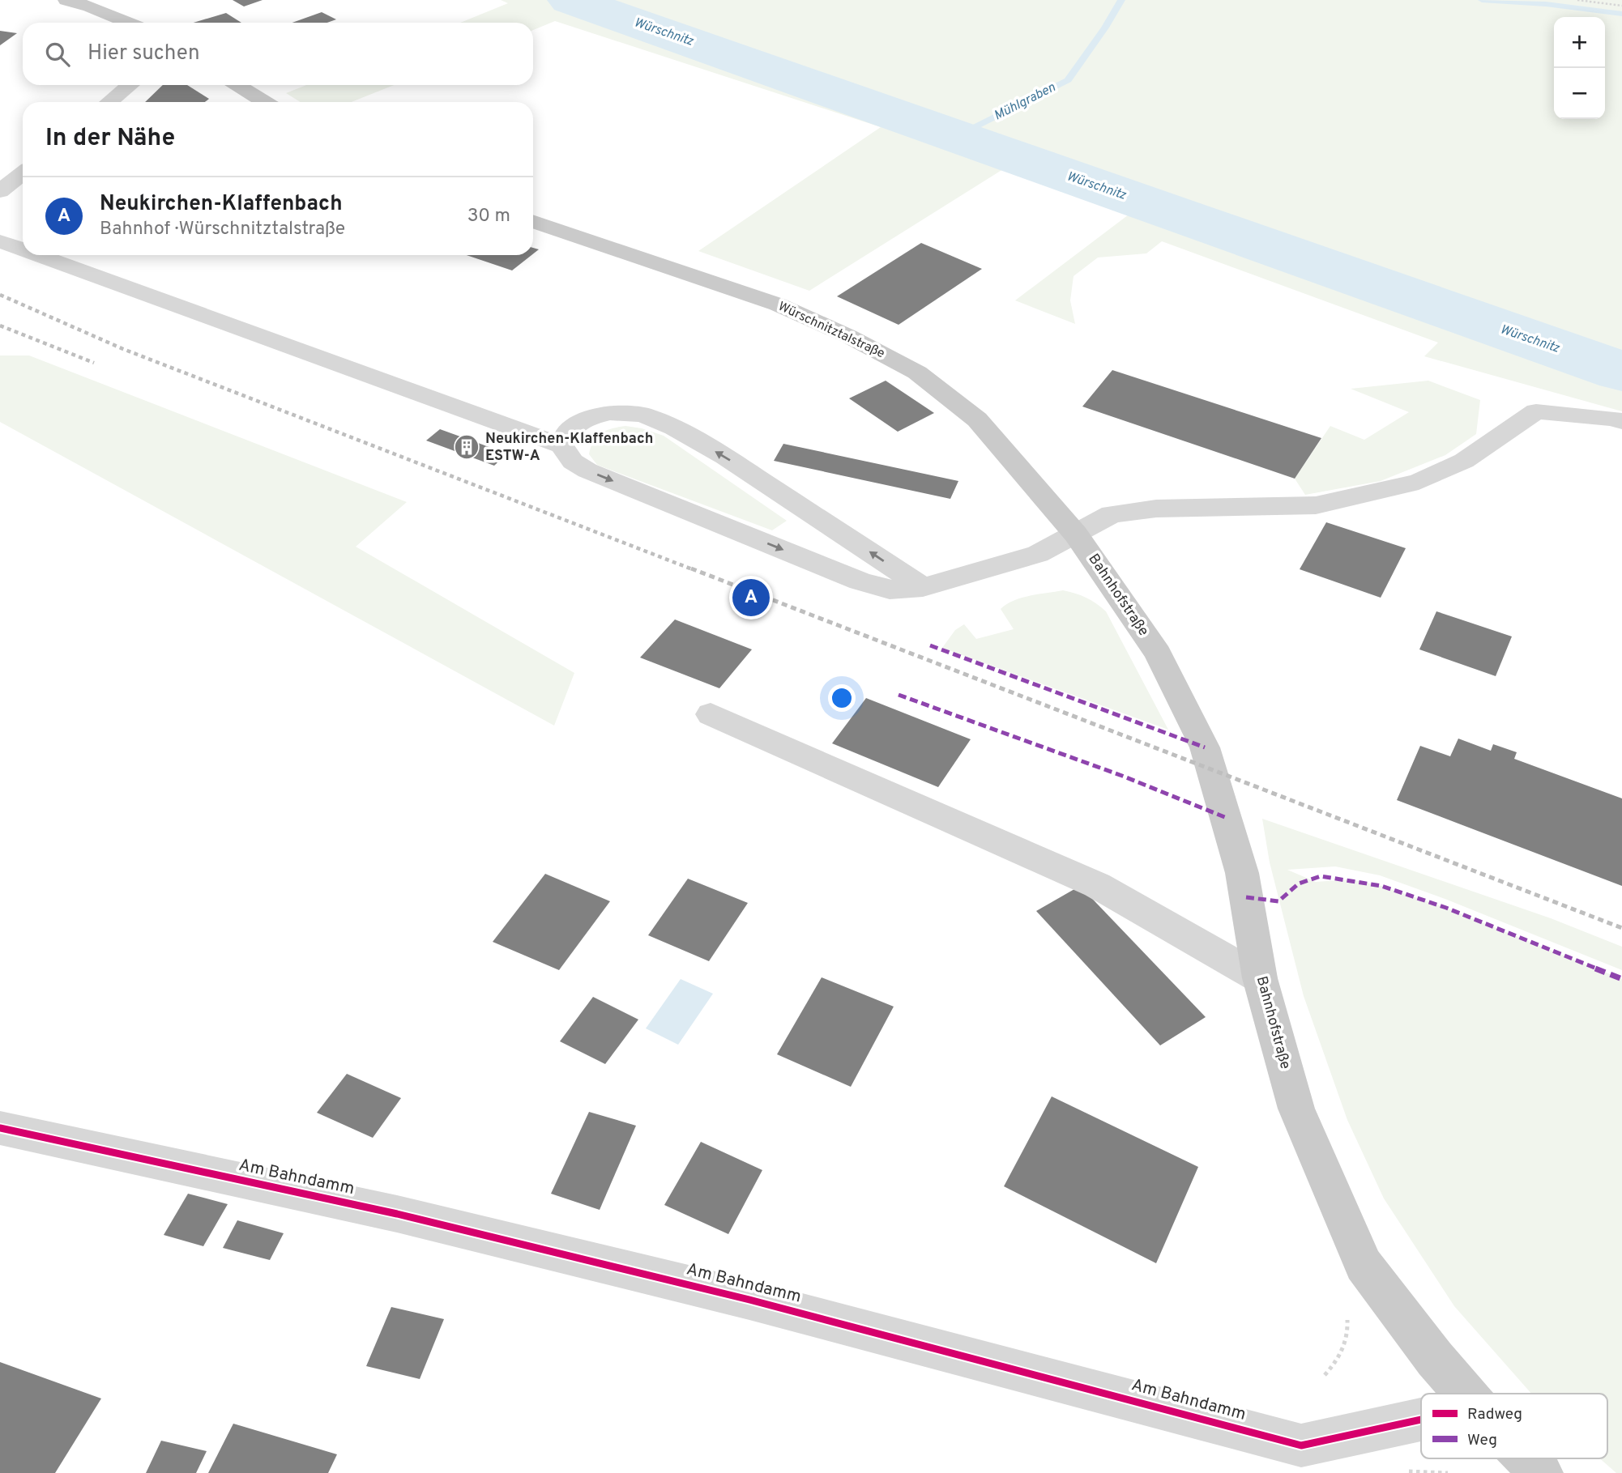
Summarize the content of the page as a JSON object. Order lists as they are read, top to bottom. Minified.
{"streets":{"main road":["Würschnitztalstraße","Bahnhofstraße"],"street":["Am Bahndamm"]},"crossings":[["Würschnitztalstraße","Bahnhofstraße"]],"water":["Würschnitz","Mühlgraben"],"places":{"building":["Neukirchen-Klaffenbach ESTW-A"]},"legend":["Radweg","Weg"],"page":{"map_buttons":["+","−"],"search":"Hier suchen","heading":"In der Nähe","list":[{"mark":"A","name":"Neukirchen-Klaffenbach","note":"Bahnhof · Würschnitztalstraße","value":"30 m"}],"pins":"A"}}
